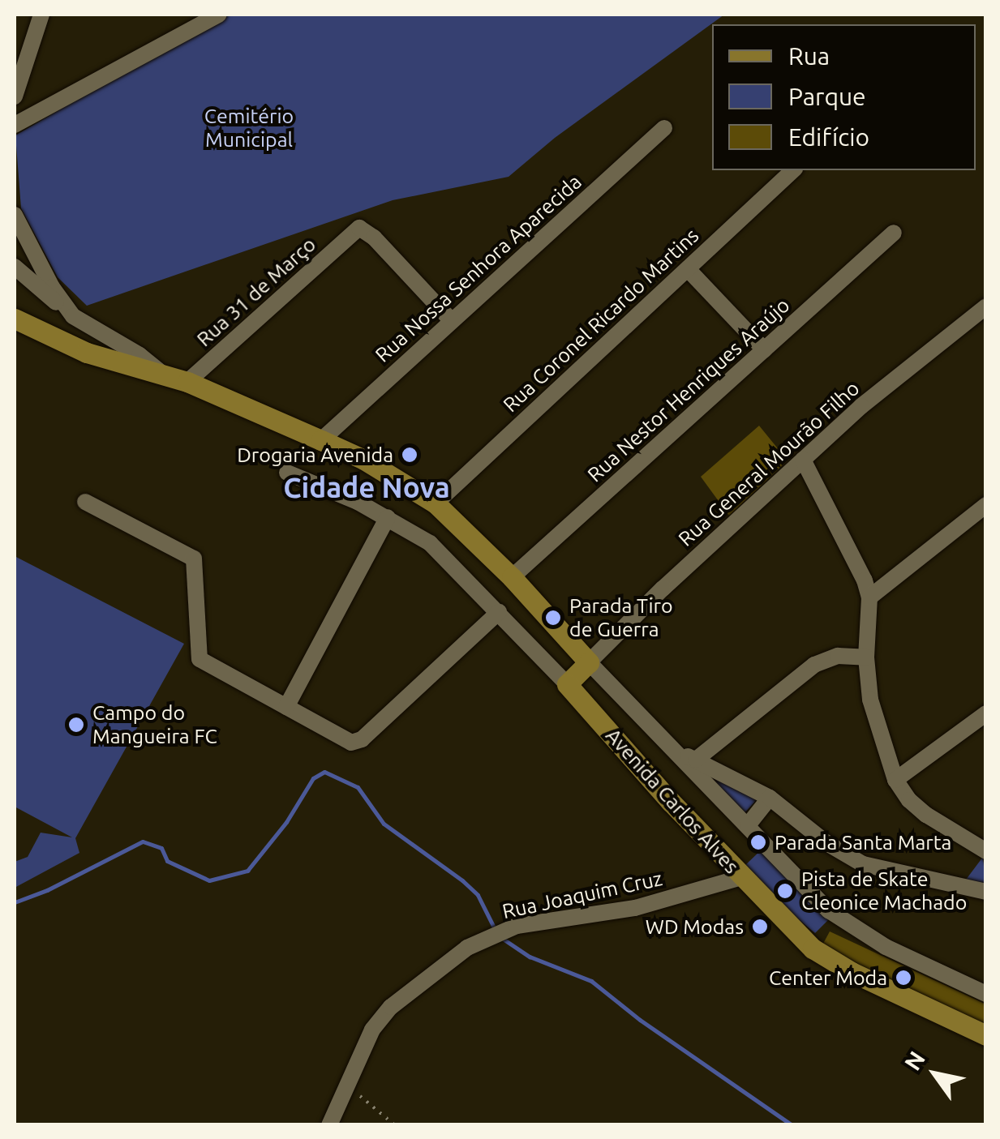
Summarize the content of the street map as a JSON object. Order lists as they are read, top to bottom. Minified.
{"streets":{"main road":["Avenida Carlos Alves"],"street":["Rua Nossa Senhora Aparecida","Rua 31 de Março","Rua Coronel Ricardo Martins","Rua Nestor Henriques Araújo","Rua General Mourão Filho","Rua Joaquim Cruz"]},"crossings":[["Rua Nossa Senhora Aparecida","Rua 31 de Março"],["Rua General Mourão Filho","Avenida Carlos Alves"],["Avenida Carlos Alves","Rua Joaquim Cruz"]],"districts":["Cidade Nova"],"parks":["Cemitério Municipal"],"places":["Drogaria Avenida","Parada Tiro de Guerra","Campo do Mangueira FC","Parada Santa Marta","Pista de Skate Cleonice Machado","WD Modas","Center Moda"],"legend":["Rua","Parque","Edifício"],"north":"top left"}
